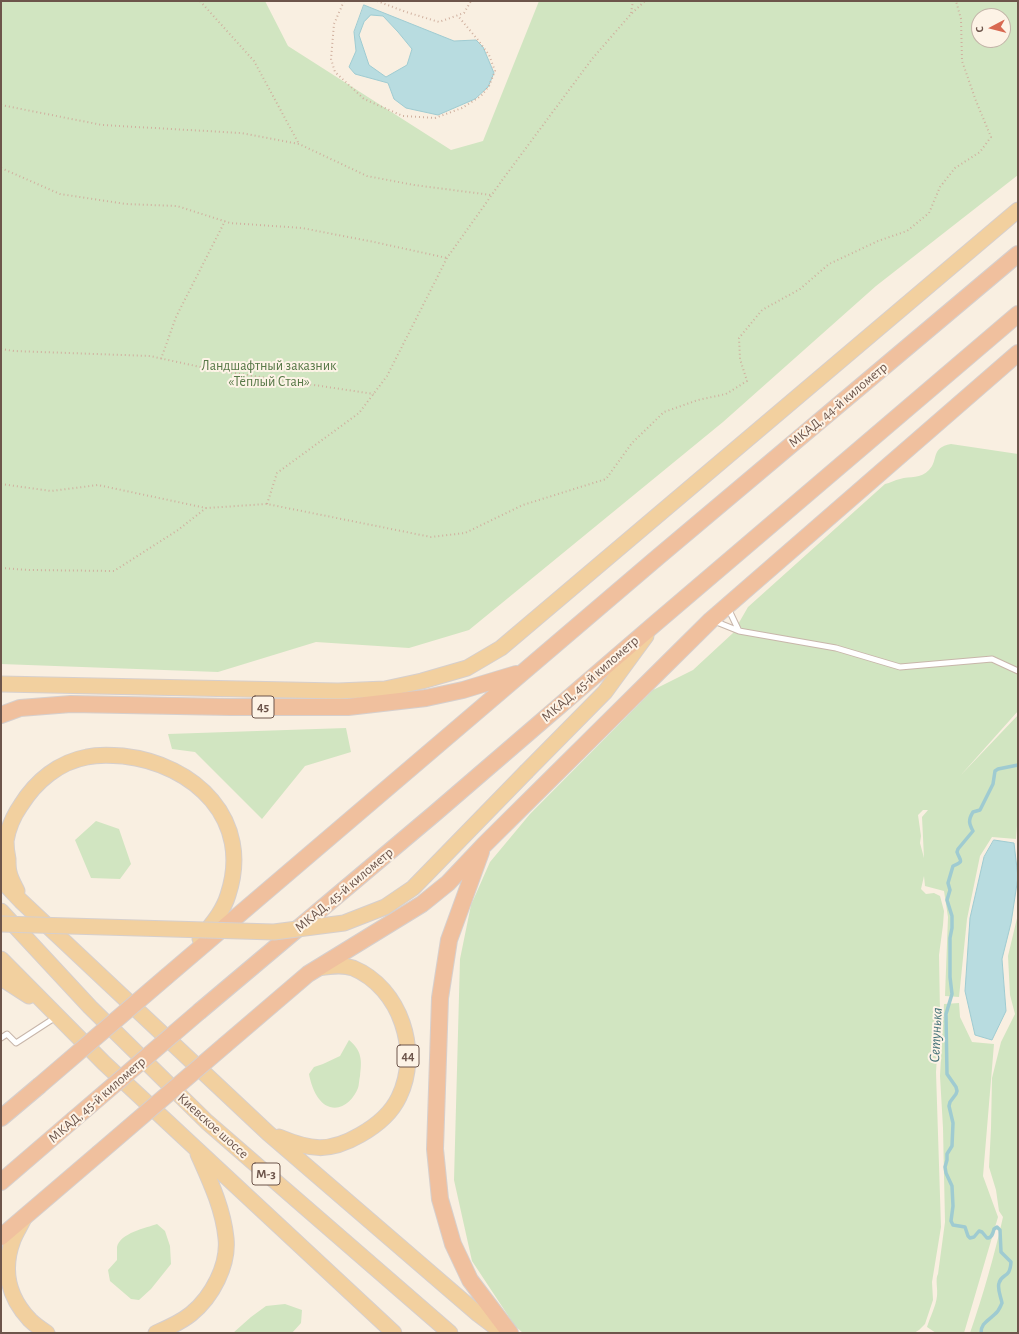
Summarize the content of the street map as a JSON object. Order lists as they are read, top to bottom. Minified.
{"streets":{"highway":["МКАД, 44-й километр","МКАД, 45-й километр","45"],"main road":["44","Киевское шоссе","М-3"]},"crossings":[["МКАД, 44-й километр","45"]],"water":["Сетунька"],"parks":["Ландшафтный заказник «Тёплый Стан»"],"north":"left"}
